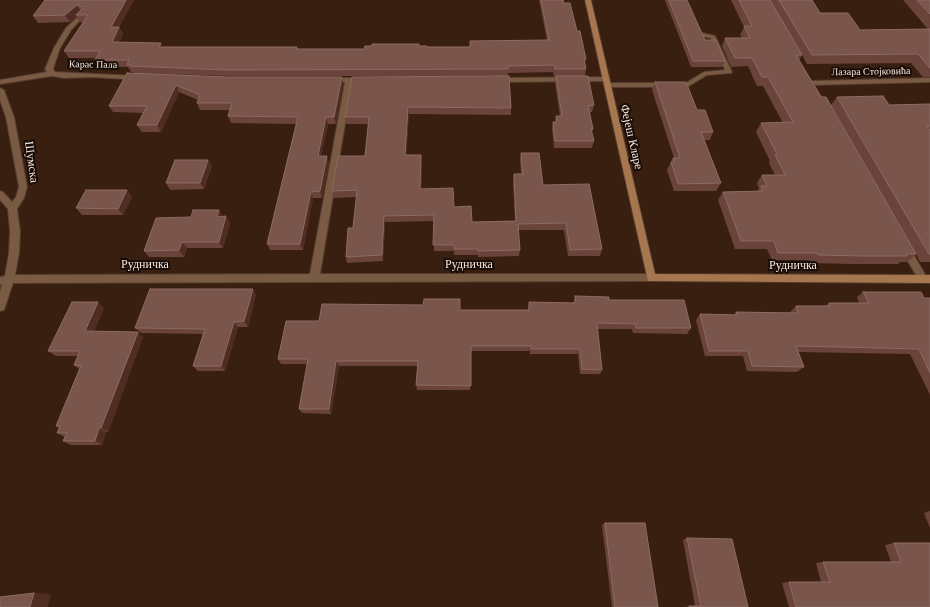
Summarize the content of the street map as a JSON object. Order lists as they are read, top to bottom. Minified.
{"streets":{"street":["Карас Пала","Лазара Стојковића","Фејеш Кларе","Шумска","Рудничка"]},"crossings":[["Фејеш Кларе","Рудничка"]]}
